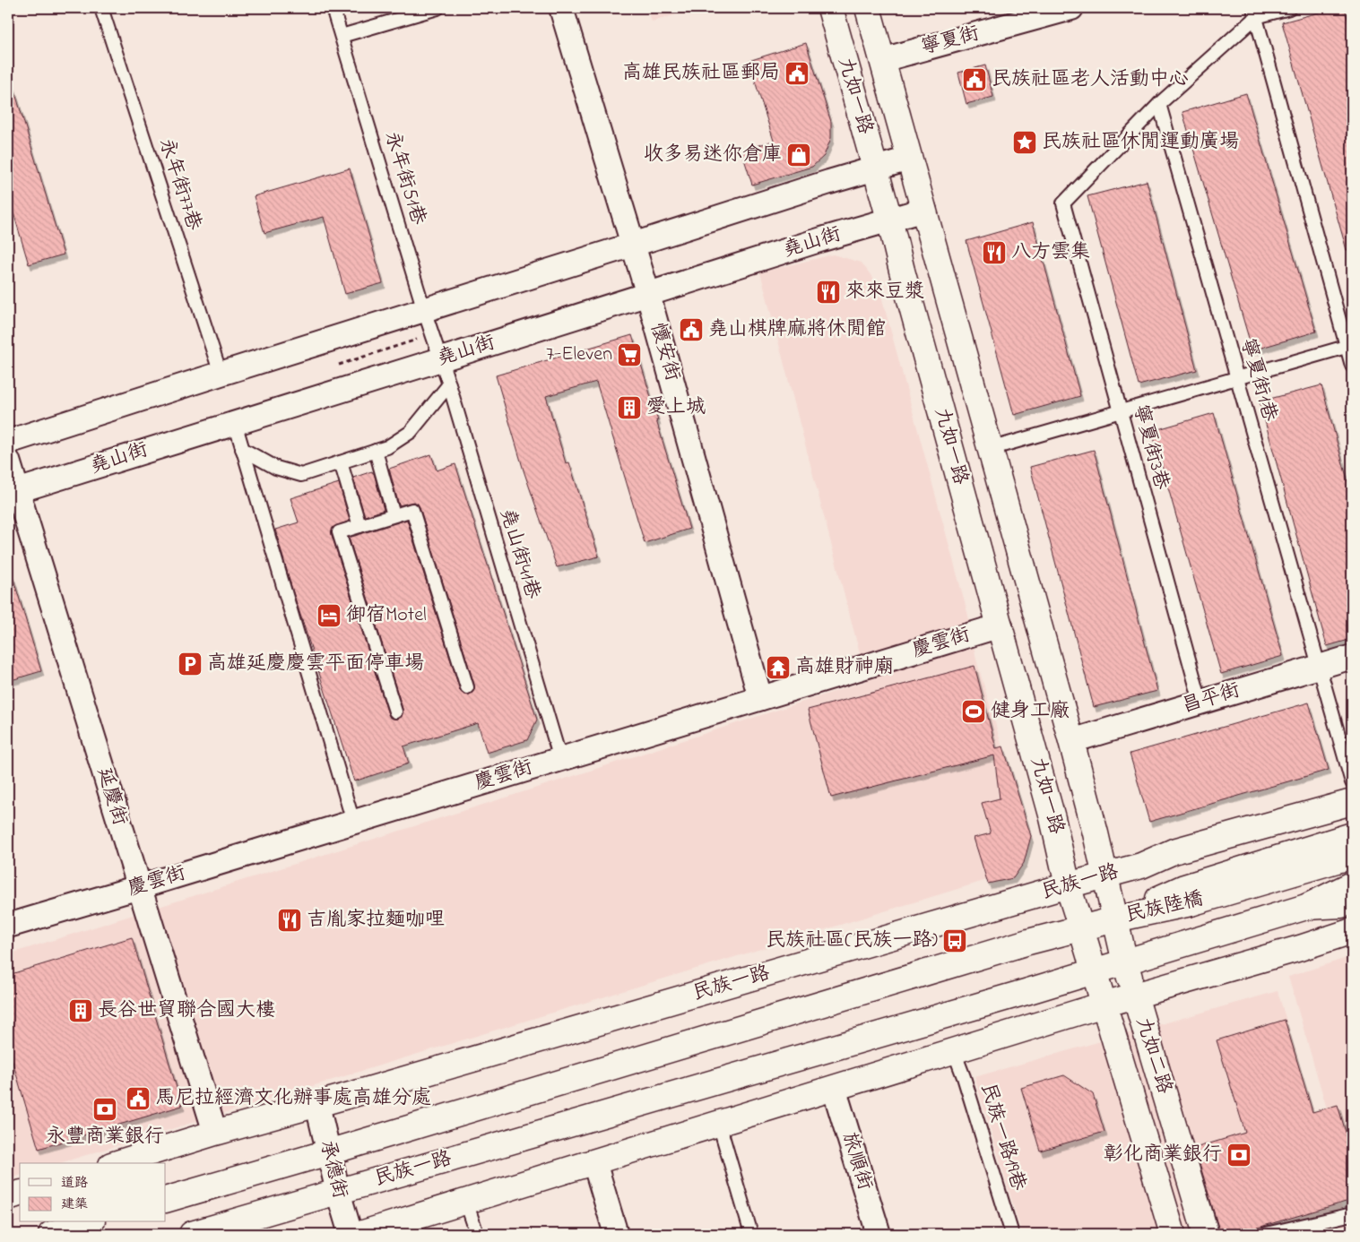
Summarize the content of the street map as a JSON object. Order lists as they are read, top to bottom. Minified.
{"streets":{"main road":["九如一路","民族一路","民族陸橋","九如二路"],"street":["寧夏街","堯山街","懷安街","慶雲街","昌平街","延慶街","旅順街","承德街"],"lane":["永年街51巷","永年街77巷","寧夏街1巷","寧夏街3巷","堯山街41巷","民族一路19巷"]},"crossings":[["寧夏街","九如一路"],["九如一路","堯山街"],["九如一路","慶雲街"],["九如一路","昌平街"],["九如一路","民族一路"],["九如一路","九如二路"],["永年街51巷","堯山街"],["永年街51巷","堯山街41巷"],["堯山街","懷安街"],["堯山街","堯山街41巷"],["堯山街","延慶街"],["懷安街","慶雲街"],["寧夏街1巷","寧夏街3巷"],["寧夏街1巷","昌平街"],["寧夏街3巷","昌平街"],["堯山街41巷","慶雲街"],["慶雲街","延慶街"],["延慶街","民族一路"],["民族一路","民族陸橋"],["民族一路","九如二路"],["民族一路","承德街"],["民族陸橋","九如二路"]],"places":{"public building":["高雄民族社區郵局","民族社區老人活動中心","堯山棋牌麻將休閒館","馬尼拉經濟文化辦事處高雄分處"],"place":["民族社區休閒運動廣場"],"shop":["收多易迷你倉庫"],"restaurant":["八方雲集","來來豆漿","吉胤家拉麵咖哩"],"supermarket":["7-Eleven"],"building":["愛上城","長谷世貿聯合國大樓"],"hotel":["御宿Motel"],"parking":["高雄延慶慶雲平面停車場"],"temple":["高雄財神廟"],"sports":["健身工廠"],"bus stop":["民族社區(民族一路)"],"bank":["永豐商業銀行","彰化商業銀行"]},"legend":["道路","建築"]}
